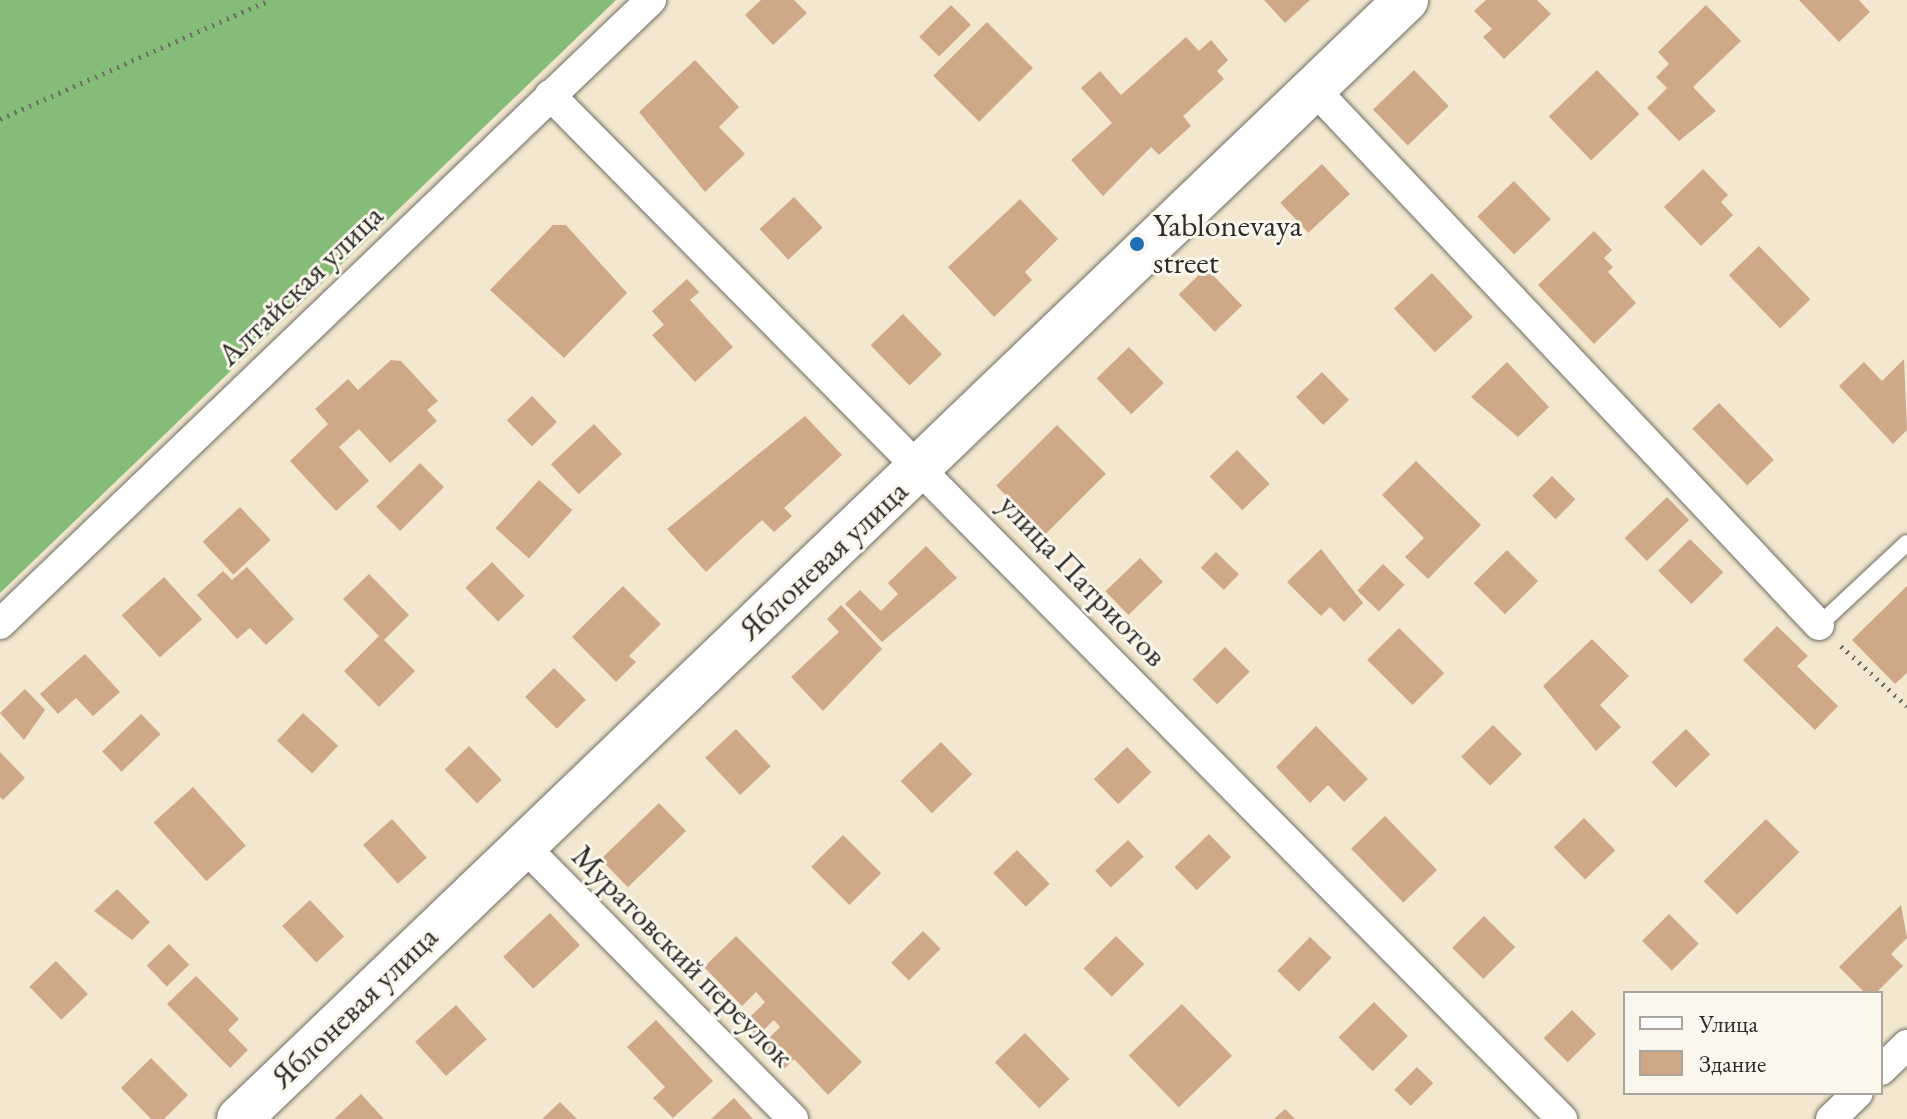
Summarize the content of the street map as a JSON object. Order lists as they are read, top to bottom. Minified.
{"streets":{"street":["Алтайская улица","Яблоневая улица","улица Патриотов","Муратовский переулок"]},"crossings":[["Алтайская улица","улица Патриотов"],["Яблоневая улица","улица Патриотов"],["Яблоневая улица","Муратовский переулок"]],"places":["Yablonevaya street"],"legend":["Улица","Здание"]}
